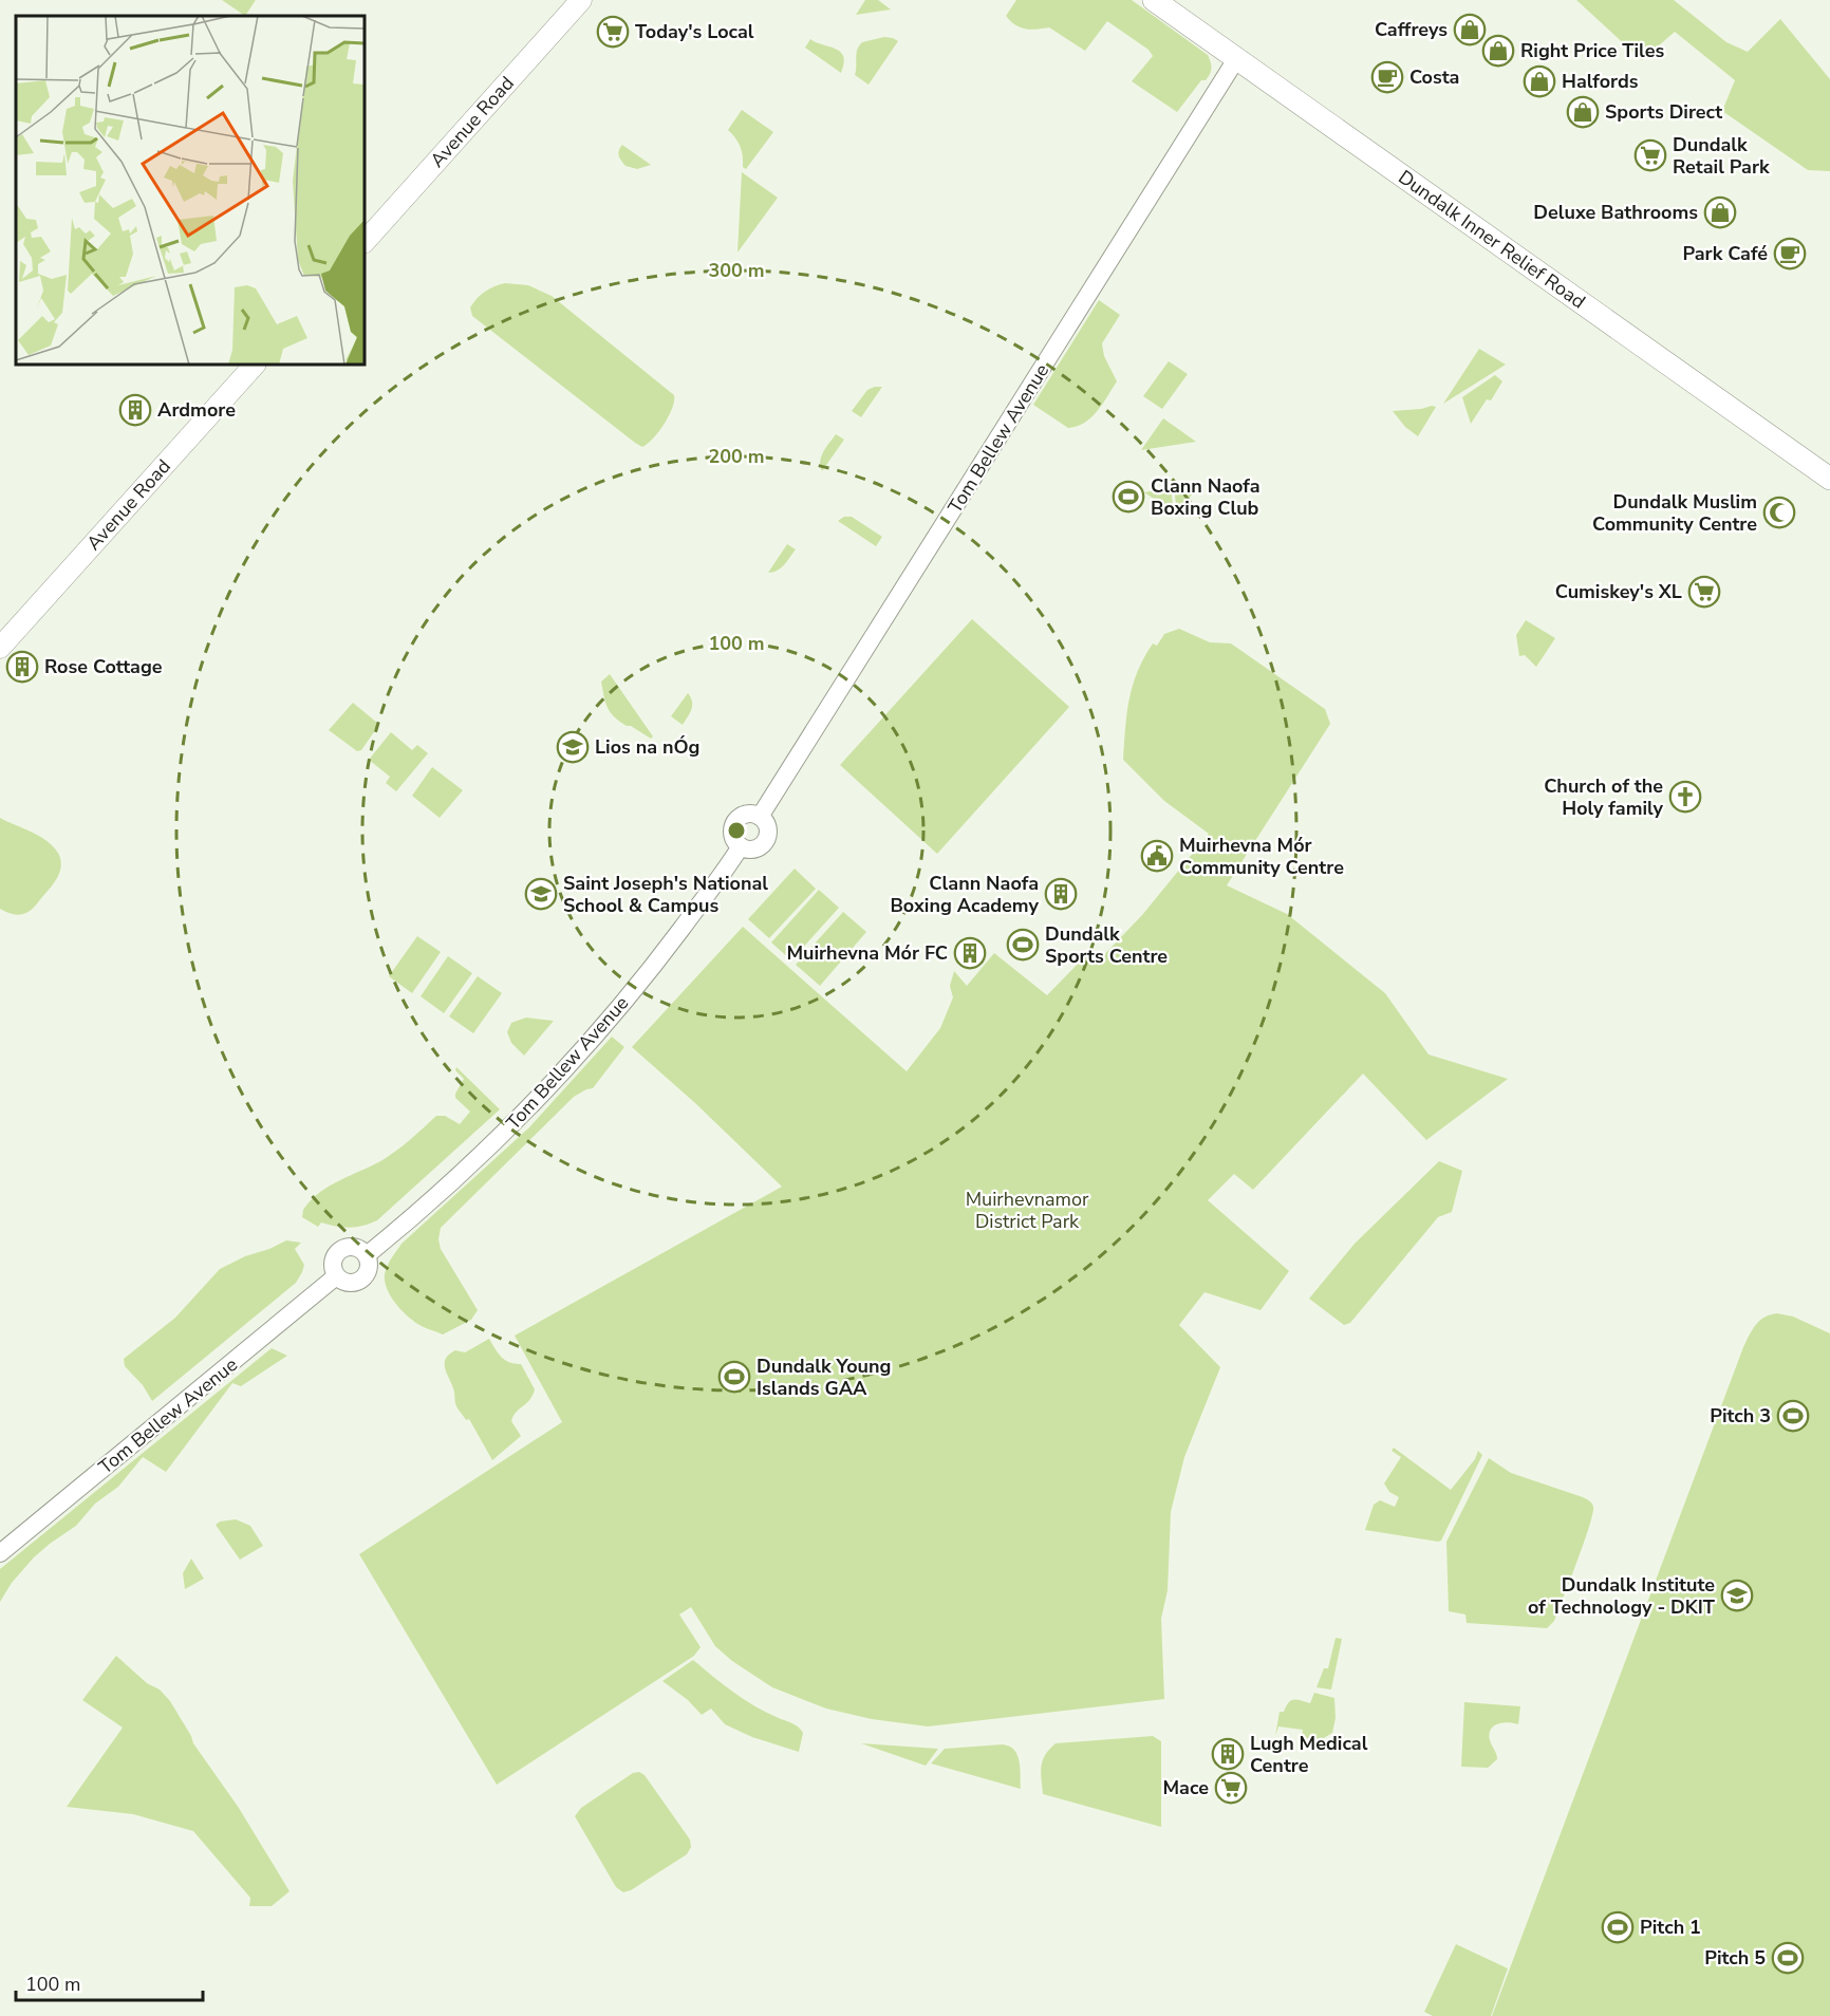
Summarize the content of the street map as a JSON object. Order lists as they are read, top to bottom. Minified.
{"streets":{"main road":["Avenue Road","Dundalk Inner Relief Road"],"street":["Tom Bellew Avenue"]},"crossings":[["Dundalk Inner Relief Road","Tom Bellew Avenue"]],"parks":["Muirhevnamor District Park"],"places":{"shop":["Caffreys","Right Price Tiles","Halfords","Sports Direct","Deluxe Bathrooms"],"supermarket":["Today's Local","Dundalk Retail Park","Cumiskey's XL","Mace"],"cafe":["Costa","Park Café"],"building":["Ardmore","Rose Cottage","Clann Naofa Boxing Academy","Muirhevna Mór FC","Lugh Medical Centre"],"sports":["Clann Naofa Boxing Club","Dundalk Sports Centre","Dundalk Young Islands GAA","Pitch 3","Pitch 1","Pitch 5"],"mosque":["Dundalk Muslim Community Centre"],"school or university":["Lios na nÓg","Saint Joseph's National School & Campus","Dundalk Institute of Technology - DKIT"],"church":["Church of the Holy family"],"public building":["Muirhevna Mór Community Centre"]},"scale_bar":"100 m","rings":["300 m","200 m","100 m"]}
